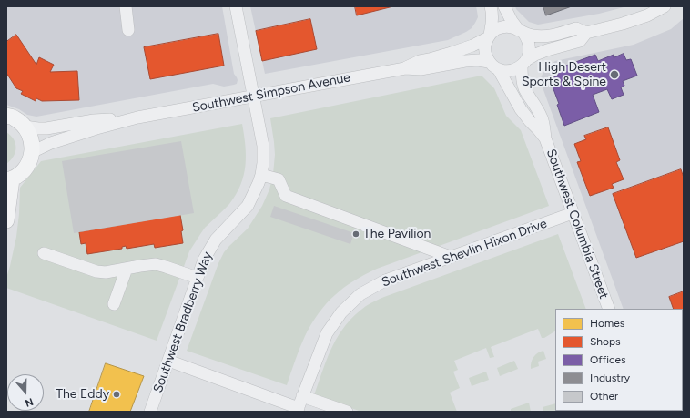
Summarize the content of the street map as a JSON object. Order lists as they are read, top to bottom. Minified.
{"streets":{"street":["Southwest Simpson Avenue","Southwest Columbia Street","Southwest Shevlin Hixon Drive","Southwest Bradberry Way"]},"crossings":[["Southwest Simpson Avenue","Southwest Columbia Street"],["Southwest Simpson Avenue","Southwest Bradberry Way"],["Southwest Columbia Street","Southwest Shevlin Hixon Drive"]],"places":["High Desert Sports & Spine","The Pavilion","The Eddy"],"legend":["Homes","Shops","Offices","Industry","Other"],"north":"bottom"}
